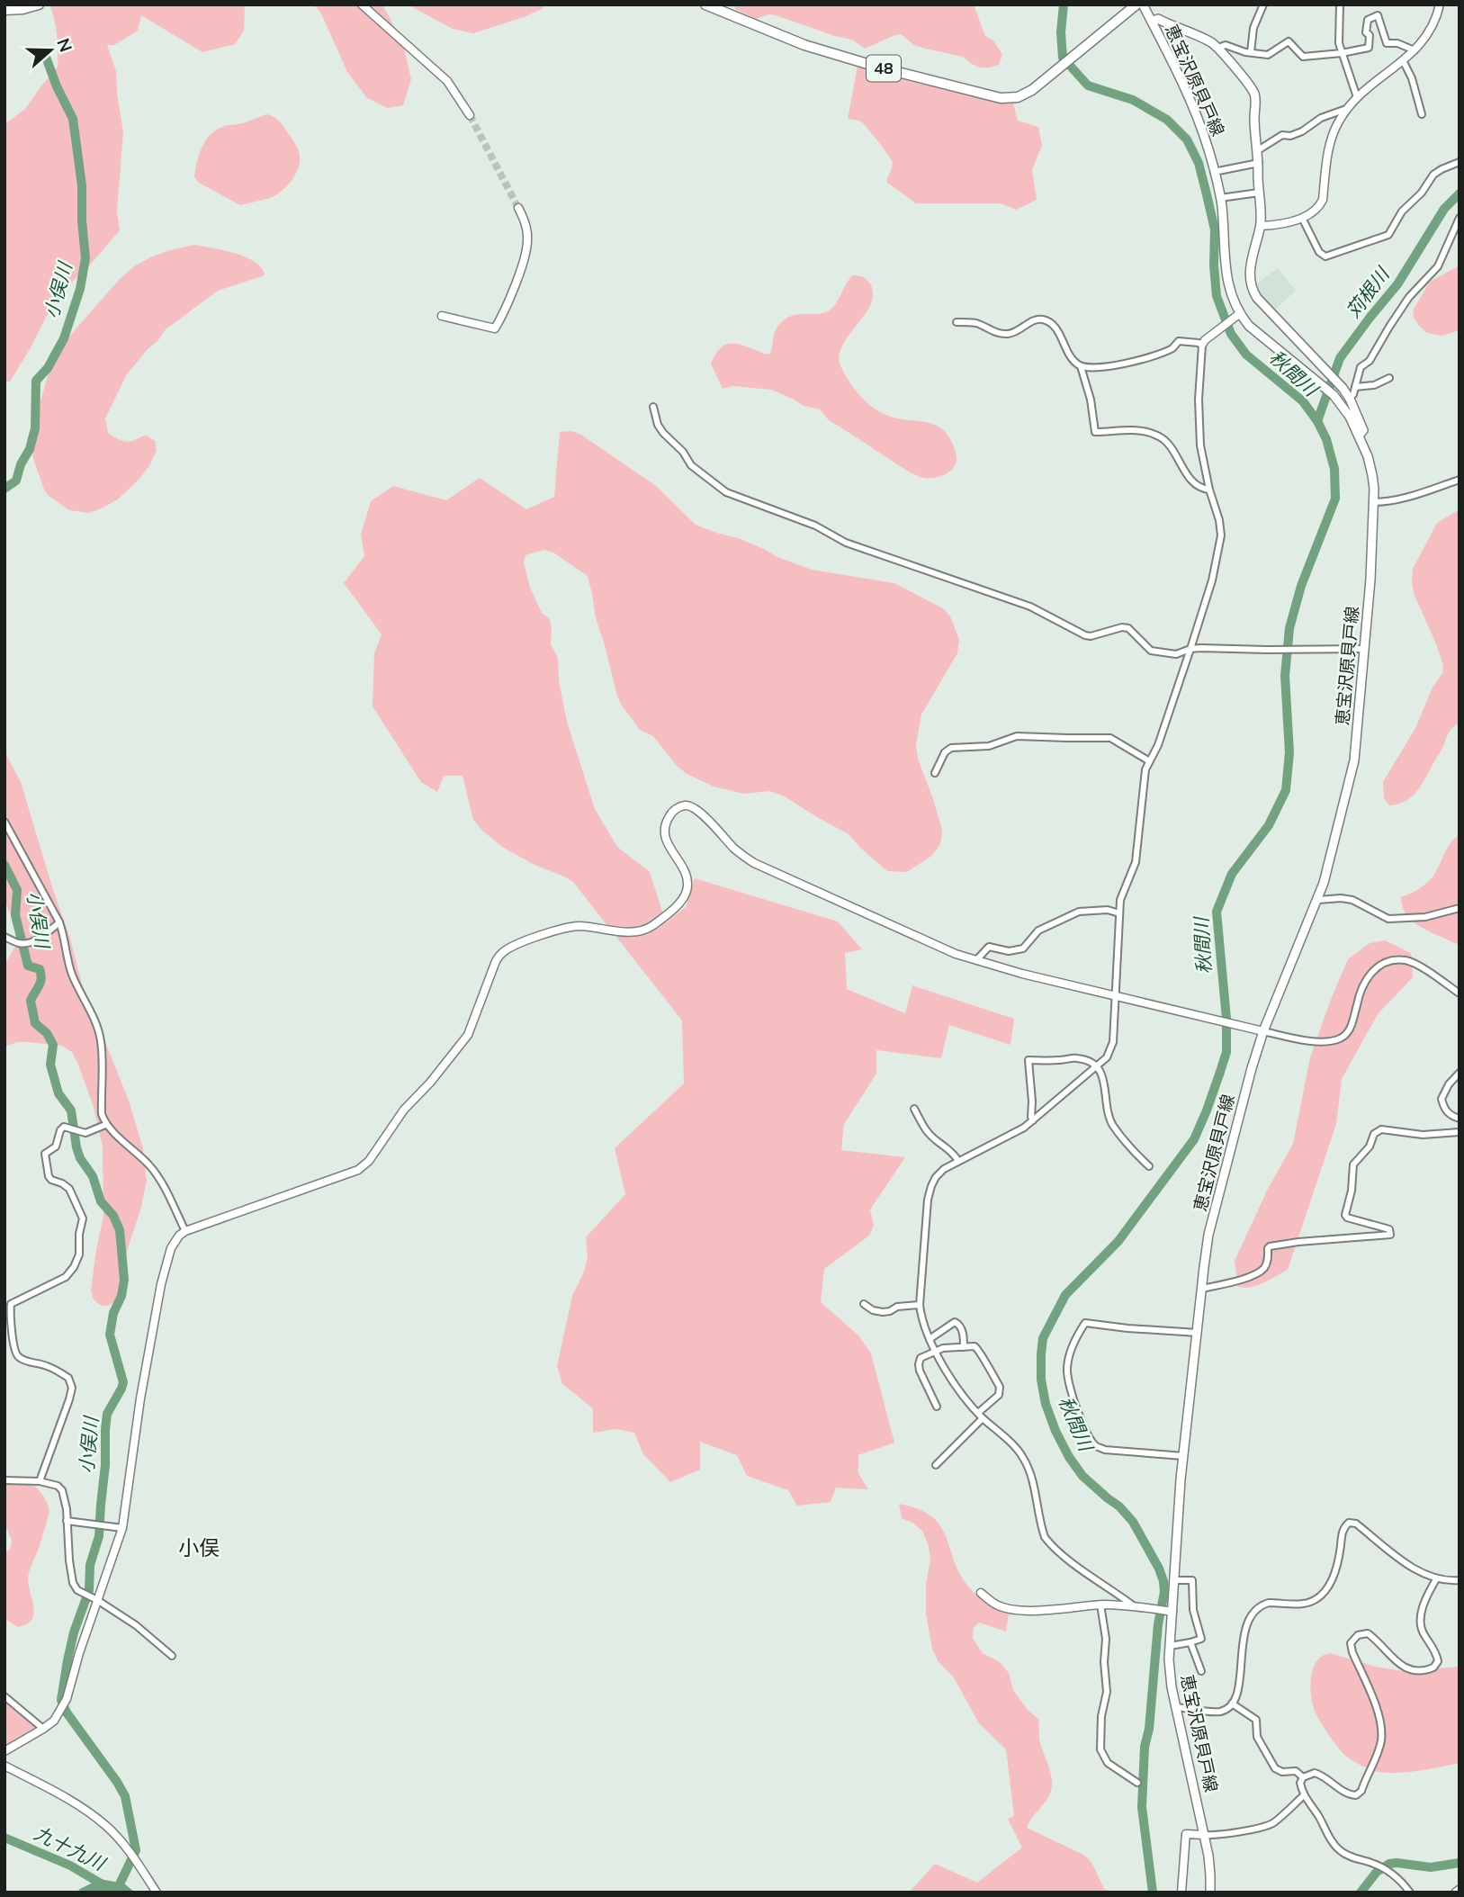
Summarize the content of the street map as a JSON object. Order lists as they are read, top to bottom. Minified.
{"streets":{"main road":["48","恵宝沢原貝戸線"]},"districts":["小俣"],"water":["小俣川","苅根川","秋間川","九十九川"],"north":"right"}
